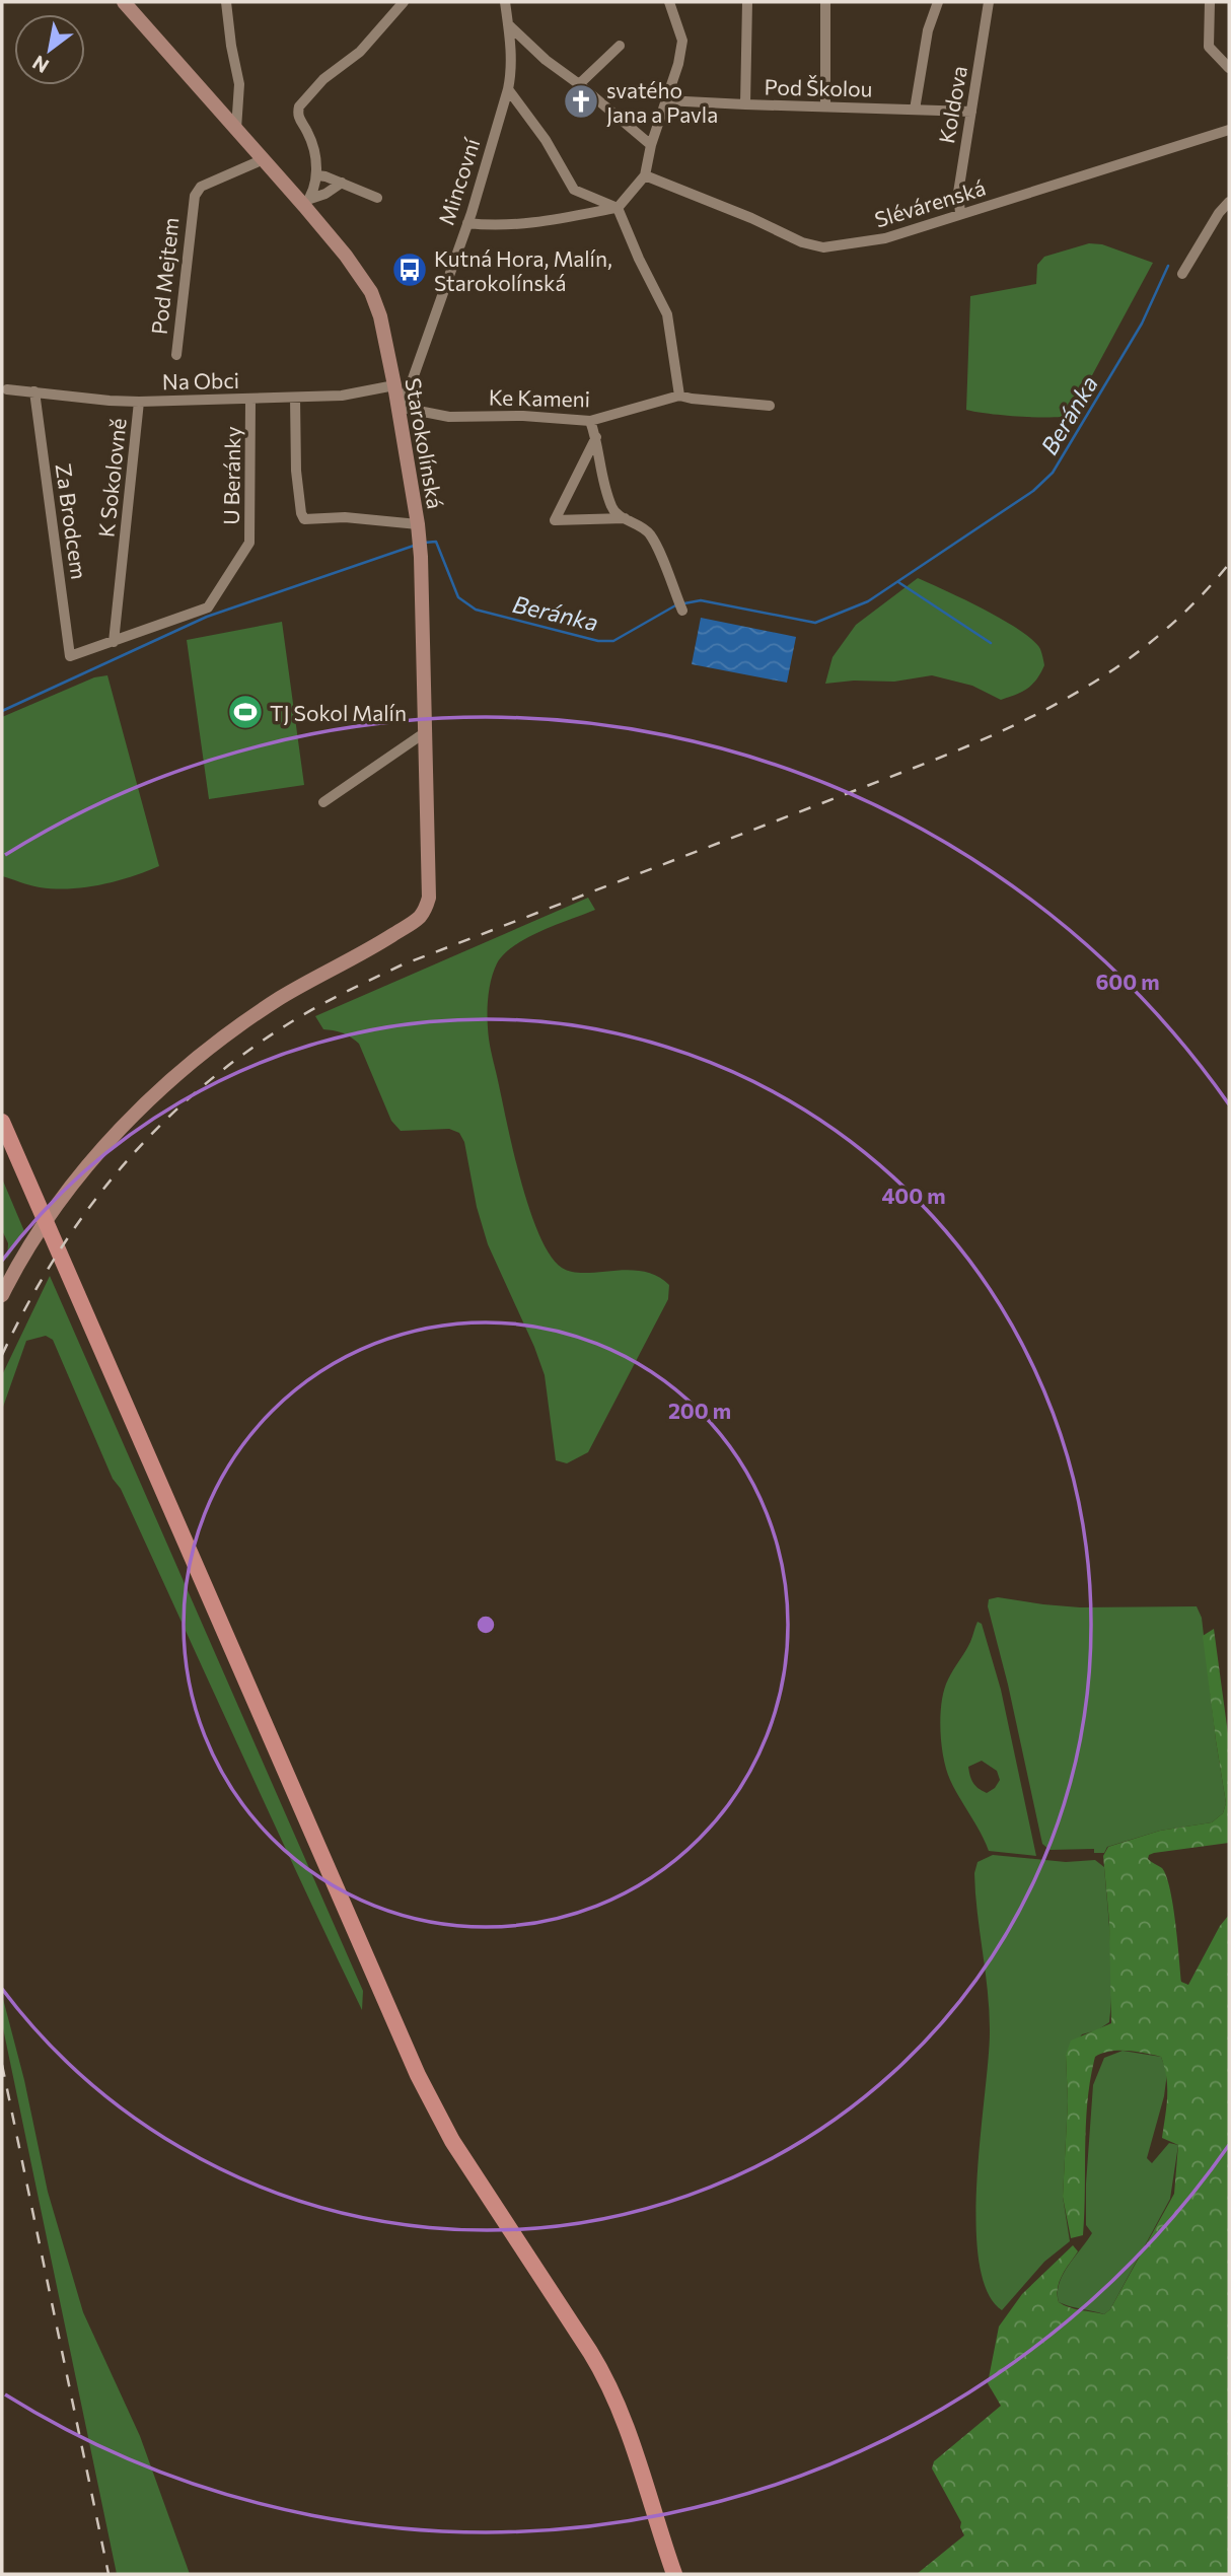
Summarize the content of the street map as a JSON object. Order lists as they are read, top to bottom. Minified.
{"streets":{"street":["Pod Školou","Koldova","Mincovní","Slévárenská","Pod Mejtem","Na Obci","Ke Kameni","Starokolínská","U Beránky","K Sokolovně","Za Brodcem"]},"crossings":[["Pod Školou","Koldova"],["Koldova","Slévárenská"],["Mincovní","Ke Kameni"],["Mincovní","Starokolínská"],["Pod Mejtem","Starokolínská"],["Na Obci","Starokolínská"],["Na Obci","U Beránky"],["Na Obci","K Sokolovně"],["Na Obci","Za Brodcem"],["Ke Kameni","Starokolínská"],["U Beránky","K Sokolovně"],["U Beránky","Za Brodcem"]],"water":["Beránka"],"places":{"church":["svatého Jana a Pavla"],"bus stop":["Kutná Hora, Malín, Starokolínská"],"sports":["TJ Sokol Malín"]},"north":"bottom left","rings":["600 m","400 m","200 m"]}
